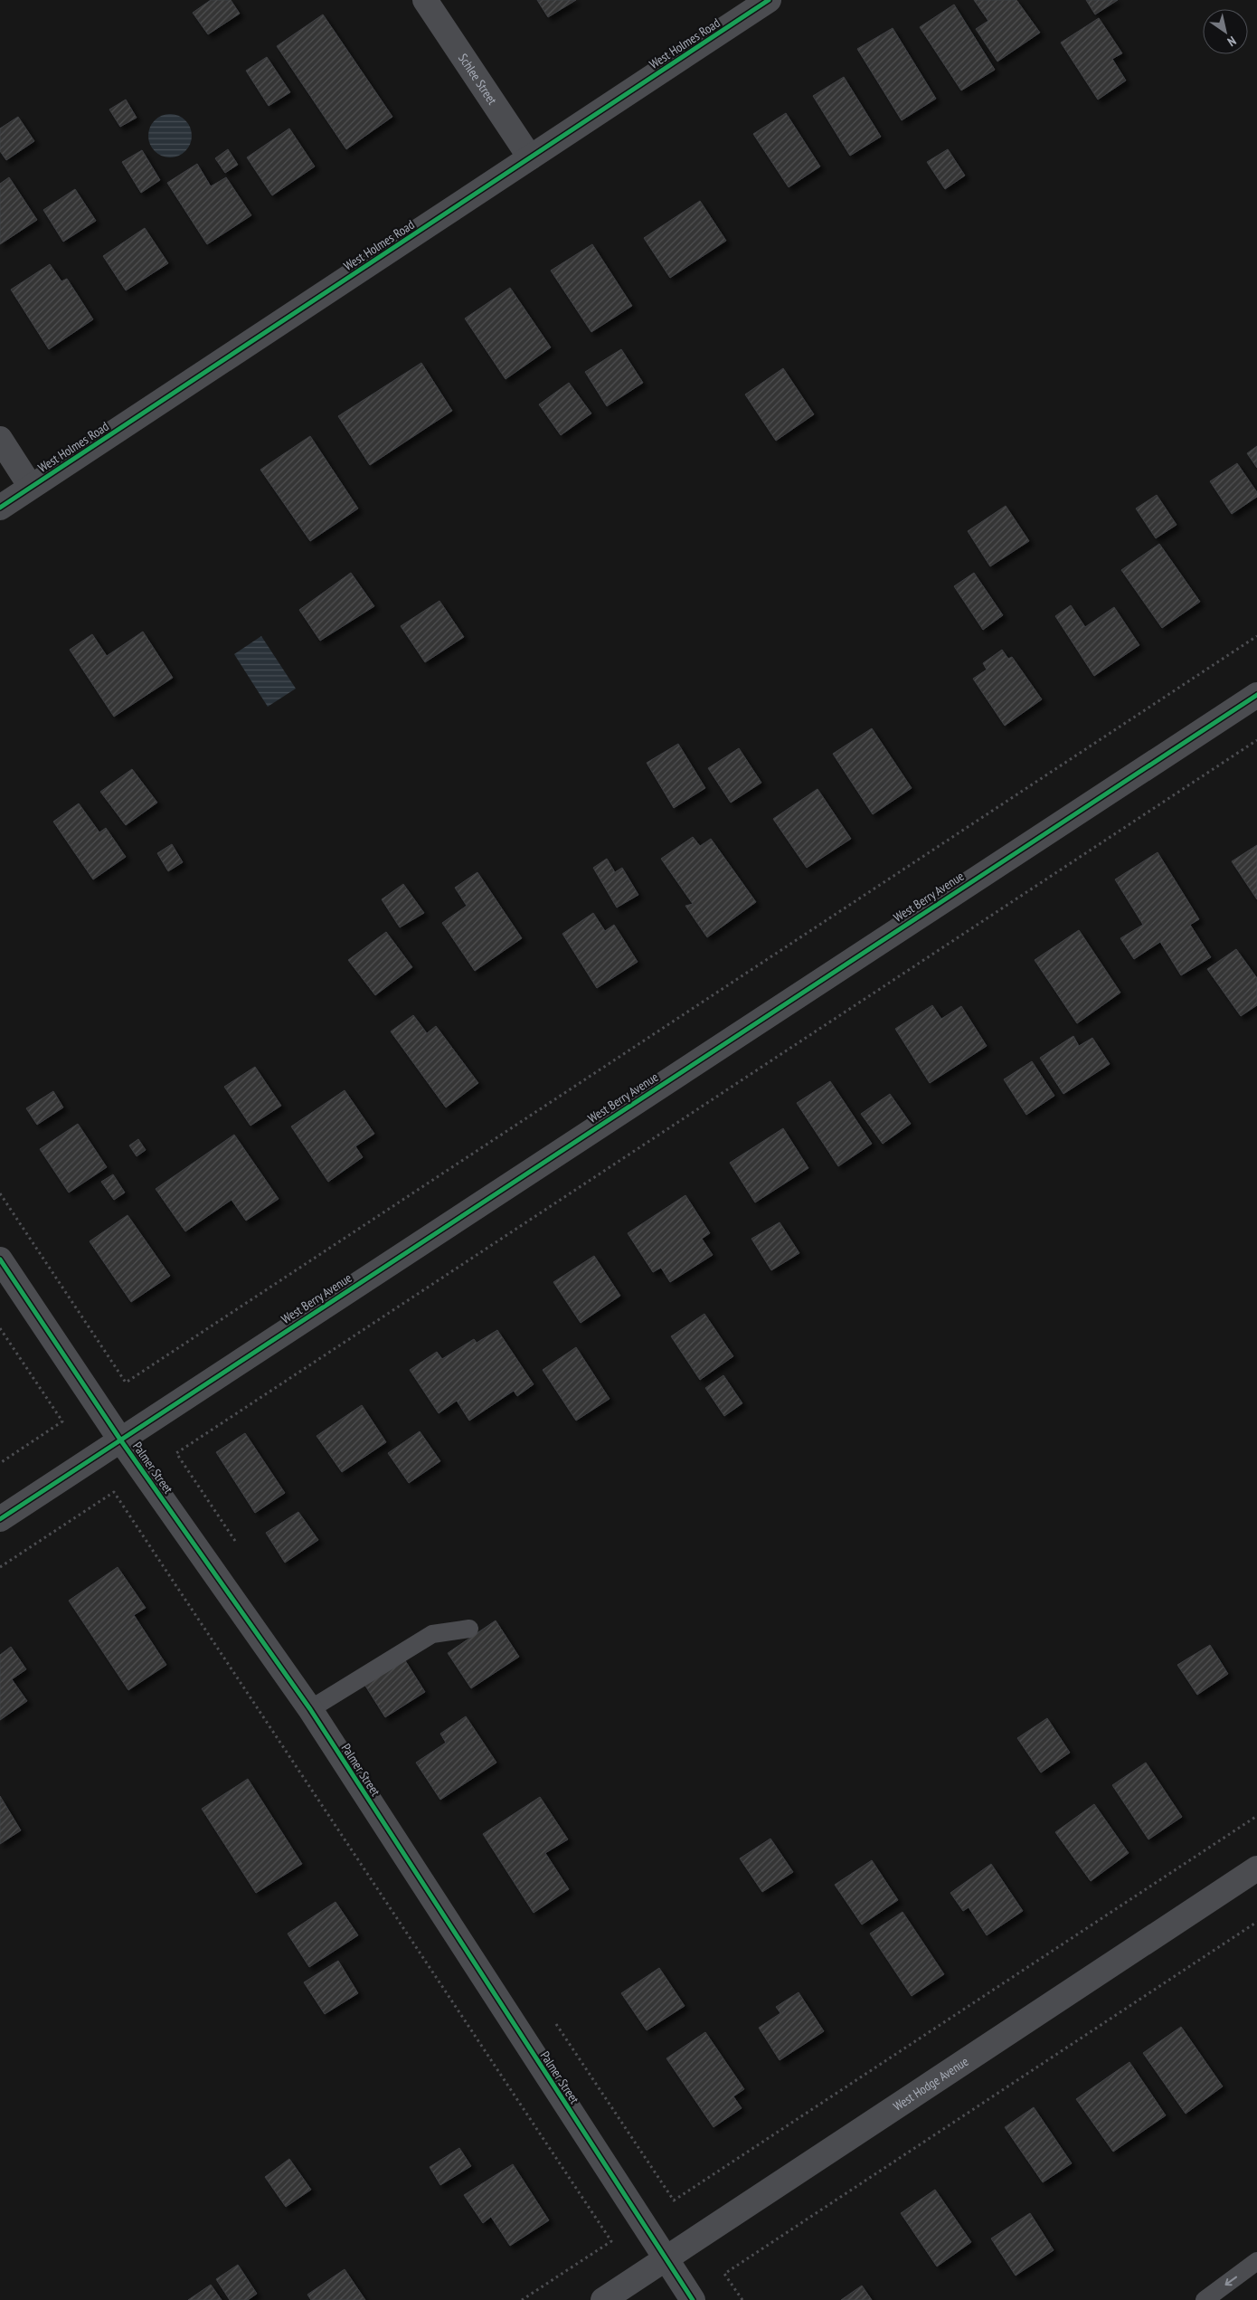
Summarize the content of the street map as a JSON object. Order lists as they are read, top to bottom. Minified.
{"streets":{"street":["West Holmes Road","Schlee Street","West Berry Avenue","Palmer Street","West Hodge Avenue"]},"crossings":[["West Holmes Road","Schlee Street"],["West Berry Avenue","Palmer Street"],["Palmer Street","West Hodge Avenue"]],"north":"bottom right"}
